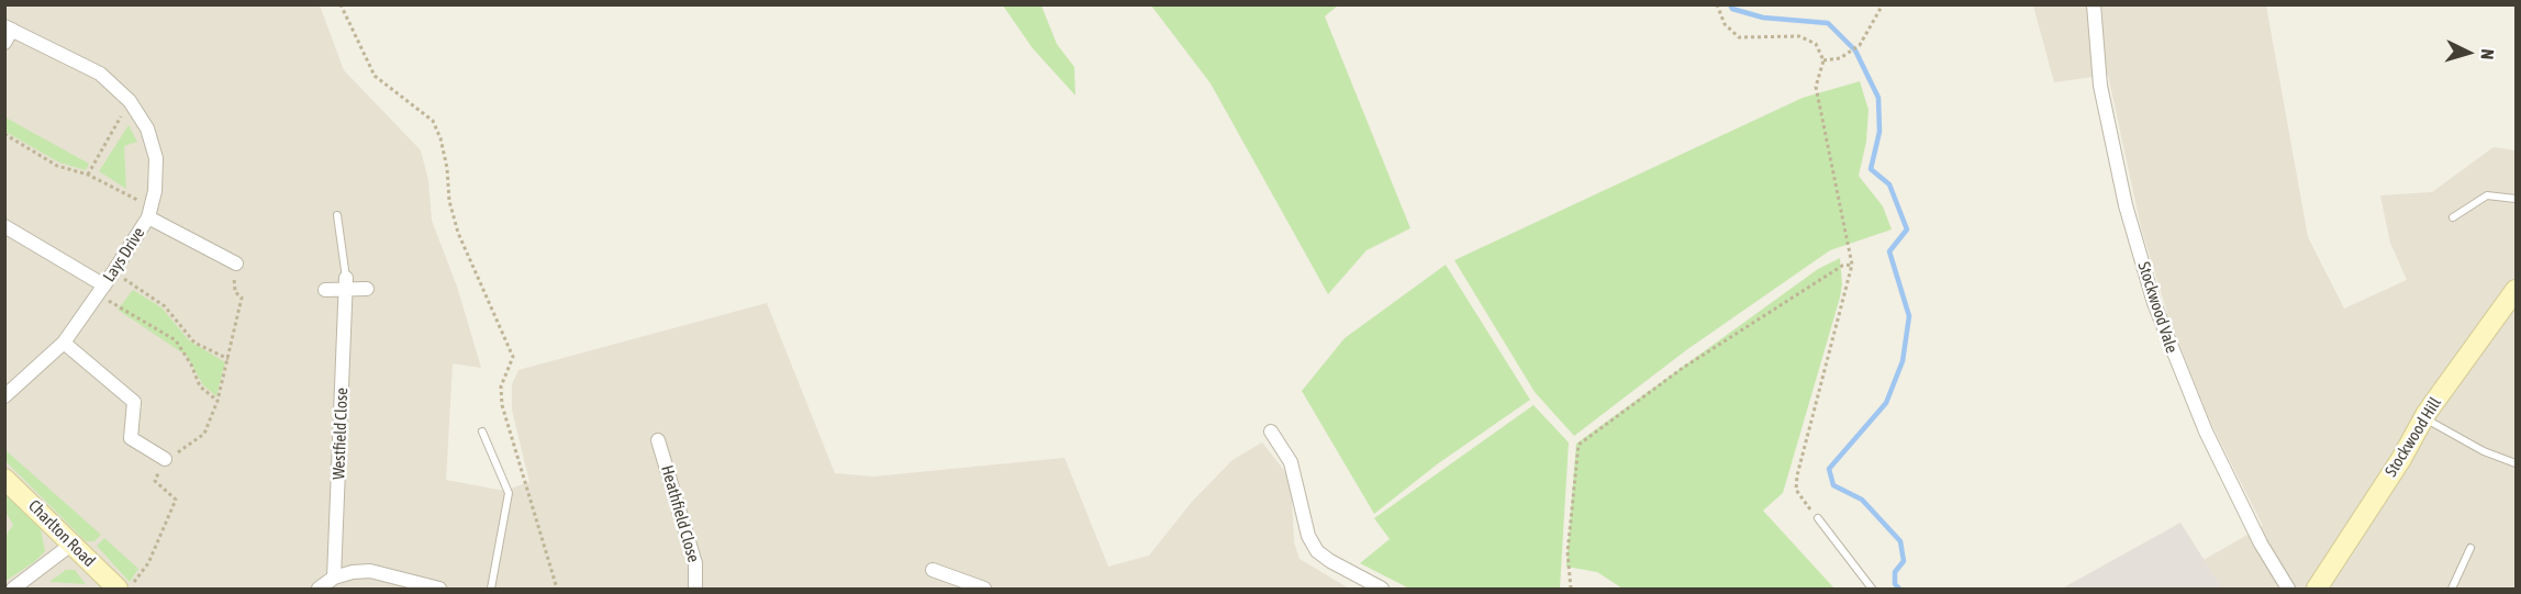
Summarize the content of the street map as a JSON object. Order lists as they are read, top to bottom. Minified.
{"streets":{"street":["Lays Drive","Stockwood Vale","Westfield Close","Stockwood Hill","Heathfield Close","Charlton Road"]},"north":"right"}
